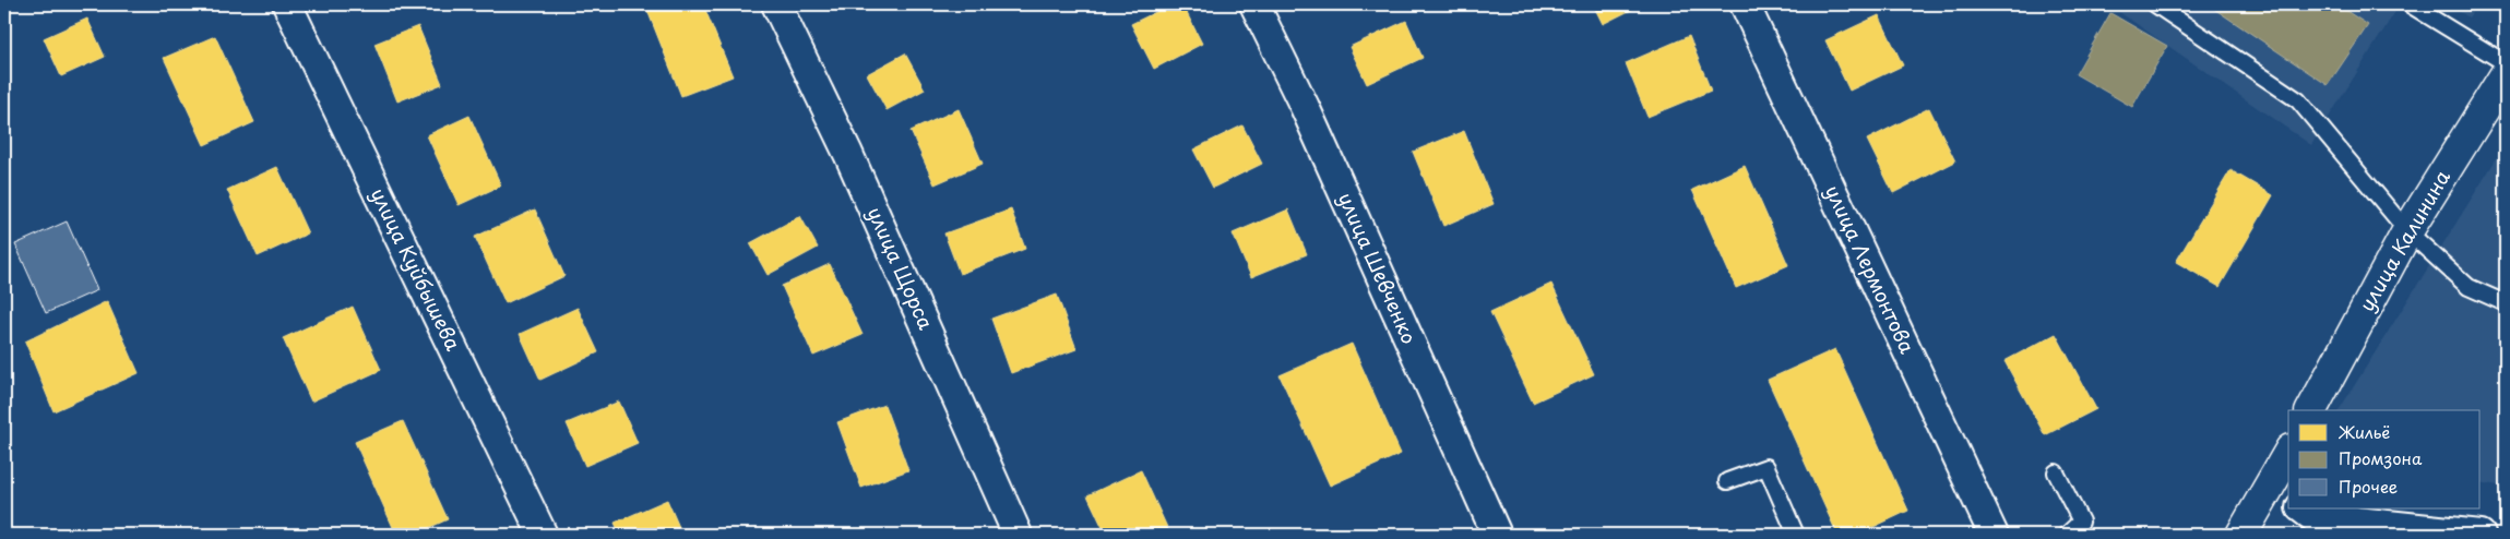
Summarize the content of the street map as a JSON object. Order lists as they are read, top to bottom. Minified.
{"streets":{"main road":["улица Калинина"],"street":["улица Щорса","улица Шевченко","улица Куйбышева","улица Лермонтова"]},"legend":["Жильё","Промзона","Прочее"]}
